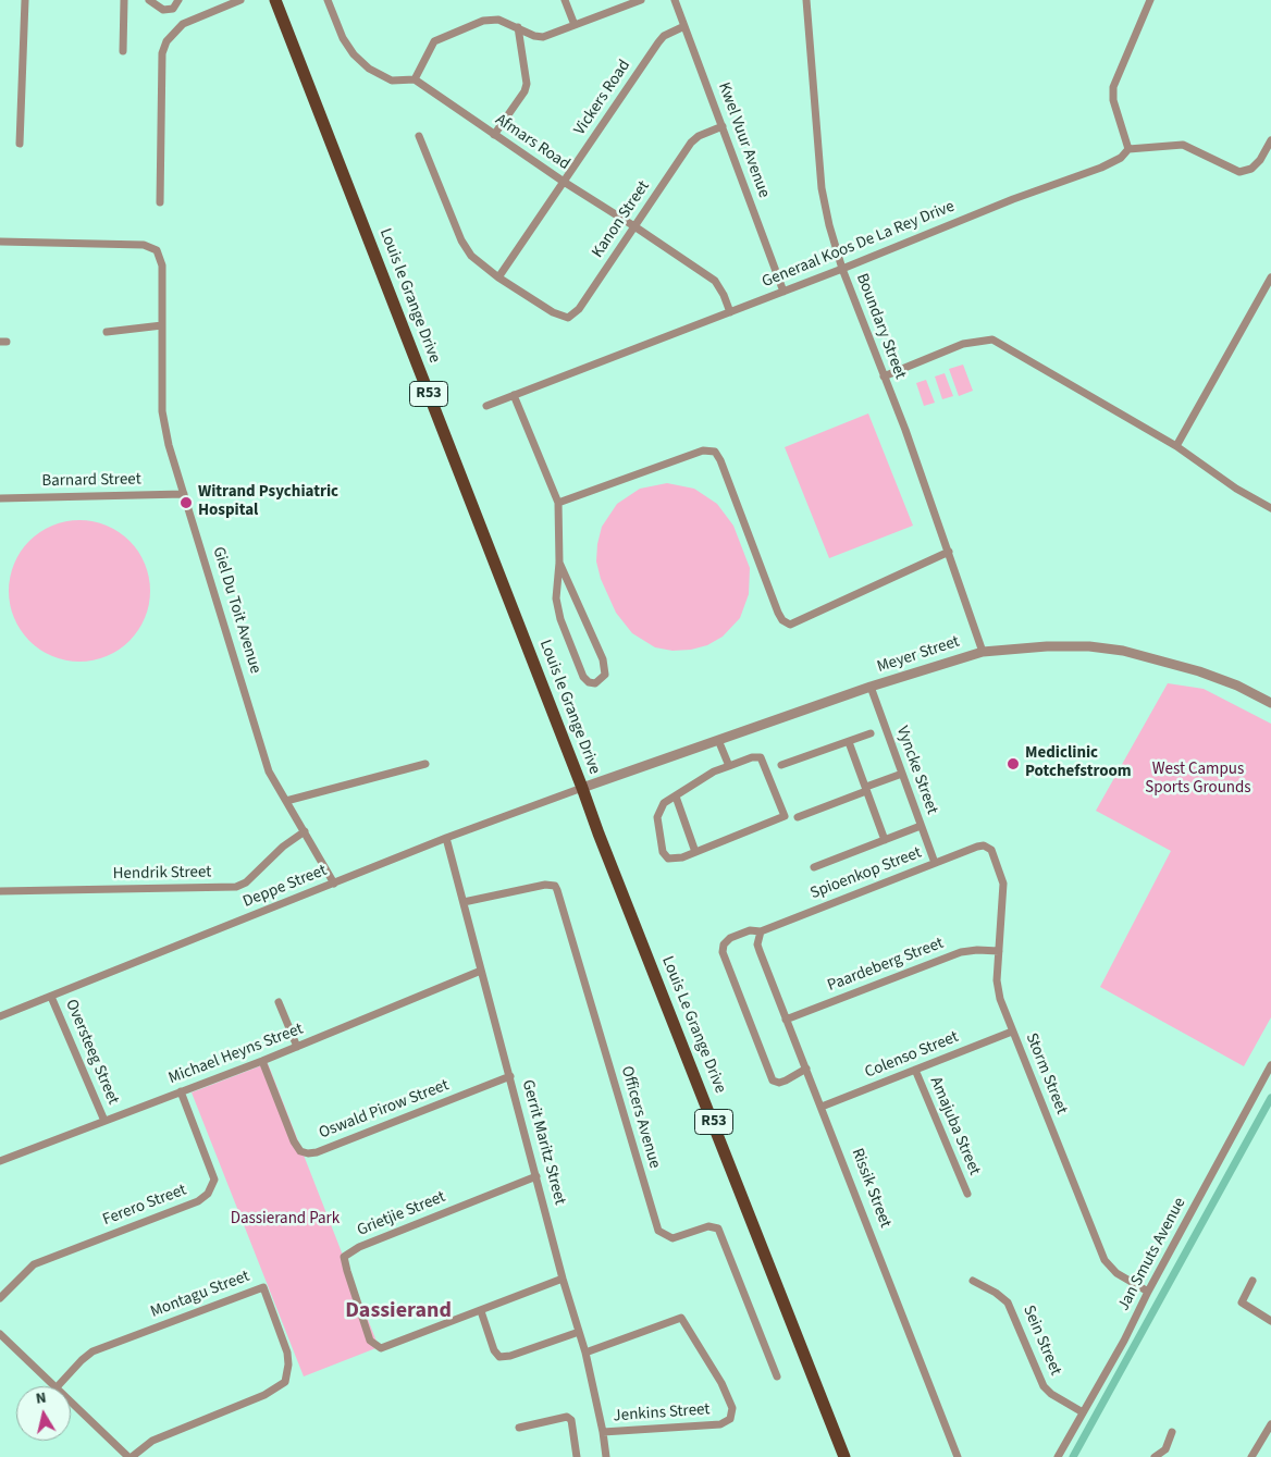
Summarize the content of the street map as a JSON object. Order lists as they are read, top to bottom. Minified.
{"streets":{"main road":["Louis le Grange Drive","R53","Louis Le Grange Drive"],"street":["Vickers Road","Kwel Vuur Avenue","Afmars Road","Kanon Street","Generaal Koos De La Rey Drive","Boundary Street","Barnard Street","Giel Du Toit Avenue","Meyer Street","Vyncke Street","Hendrik Street","Spioenkop Street","Deppe Street","Paardeberg Street","Oversteeg Street","Michael Heyns Street","Colenso Street","Storm Street","Oswald Pirow Street","Officers Avenue","Amajuba Street","Gerrit Maritz Street","Rissik Street","Ferero Street","Grietjie Street","Jan Smuts Avenue","Montagu Street","Sein Street","Jenkins Street"]},"crossings":[["Vickers Road","Kwel Vuur Avenue"],["Vickers Road","Afmars Road"],["Vickers Road","Kanon Street"],["Kwel Vuur Avenue","Kanon Street"],["Kwel Vuur Avenue","Generaal Koos De La Rey Drive"],["Afmars Road","Kanon Street"],["Afmars Road","Generaal Koos De La Rey Drive"],["Generaal Koos De La Rey Drive","Boundary Street"],["Louis le Grange Drive","Meyer Street"],["Louis le Grange Drive","Deppe Street"],["Louis le Grange Drive","Louis Le Grange Drive"],["Boundary Street","Meyer Street"],["Barnard Street","Giel Du Toit Avenue"],["Giel Du Toit Avenue","Hendrik Street"],["Giel Du Toit Avenue","Deppe Street"],["Meyer Street","Vyncke Street"],["Meyer Street","Deppe Street"],["Meyer Street","Louis Le Grange Drive"],["Vyncke Street","Spioenkop Street"],["Spioenkop Street","Storm Street"],["Spioenkop Street","Rissik Street"],["Deppe Street","Louis Le Grange Drive"],["Deppe Street","Oversteeg Street"],["Deppe Street","Gerrit Maritz Street"],["Paardeberg Street","Storm Street"],["Paardeberg Street","Rissik Street"],["Oversteeg Street","Michael Heyns Street"],["Michael Heyns Street","Oswald Pirow Street"],["Michael Heyns Street","Gerrit Maritz Street"],["Michael Heyns Street","Ferero Street"],["Colenso Street","Storm Street"],["Colenso Street","Amajuba Street"],["Colenso Street","Rissik Street"],["Storm Street","Jan Smuts Avenue"],["Oswald Pirow Street","Gerrit Maritz Street"],["Officers Avenue","Gerrit Maritz Street"],["Gerrit Maritz Street","Grietjie Street"],["Gerrit Maritz Street","Jenkins Street"],["Jan Smuts Avenue","Sein Street"]],"districts":["Dassierand"],"parks":["West Campus Sports Grounds","Dassierand Park"],"places":["Witrand Psychiatric Hospital","Mediclinic Potchefstroom"],"north":"top"}
